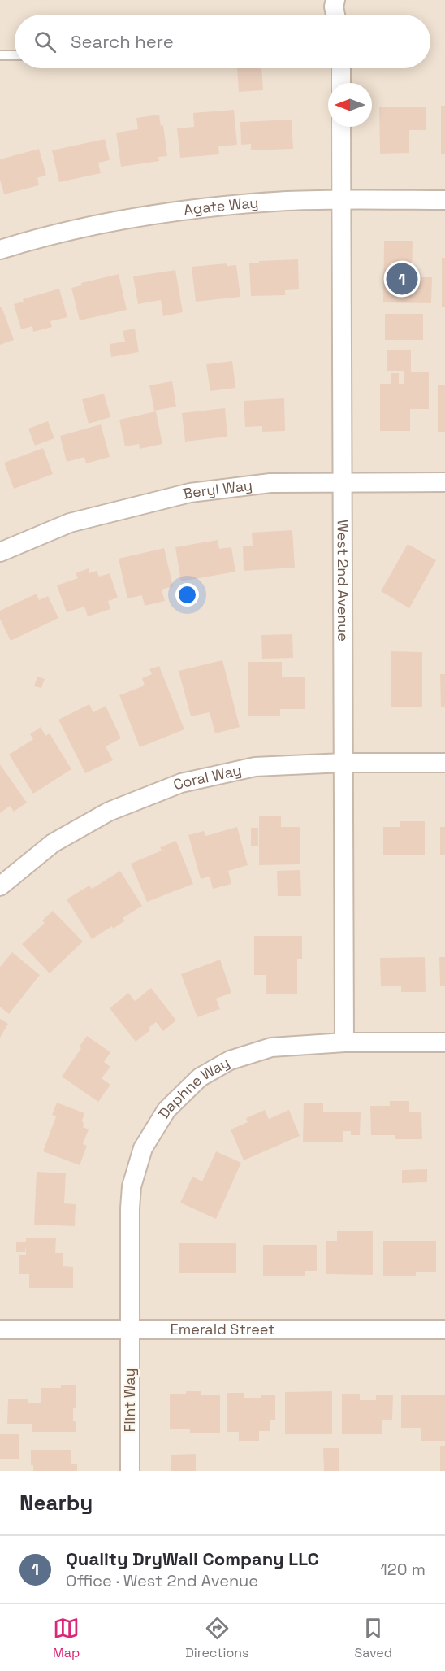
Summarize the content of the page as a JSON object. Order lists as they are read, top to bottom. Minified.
{"streets":{"street":["Agate Way","Beryl Way","West 2nd Avenue","Coral Way","Daphne Way","Emerald Street","Flint Way"]},"crossings":[["Agate Way","West 2nd Avenue"],["Beryl Way","West 2nd Avenue"],["West 2nd Avenue","Coral Way"],["West 2nd Avenue","Daphne Way"],["Daphne Way","Emerald Street"],["Daphne Way","Flint Way"],["Emerald Street","Flint Way"]],"north":"left","page":{"search":"Search here","pins":"1","heading":"Nearby","list":[{"mark":"1","name":"Quality DryWall Company LLC","note":"Office · West 2nd Avenue","value":"120 m"}],"nav":["Map","Directions","Saved"]}}
